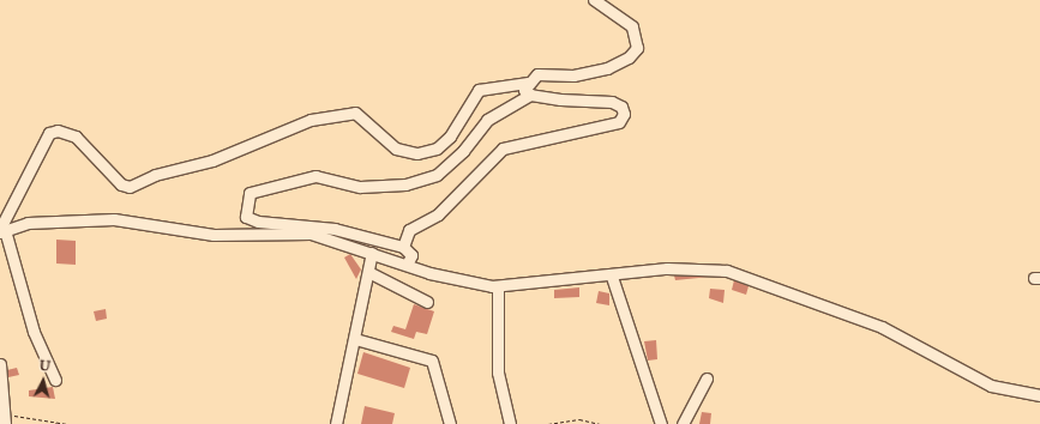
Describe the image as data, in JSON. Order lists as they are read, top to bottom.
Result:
{
  "north": "top"
}
